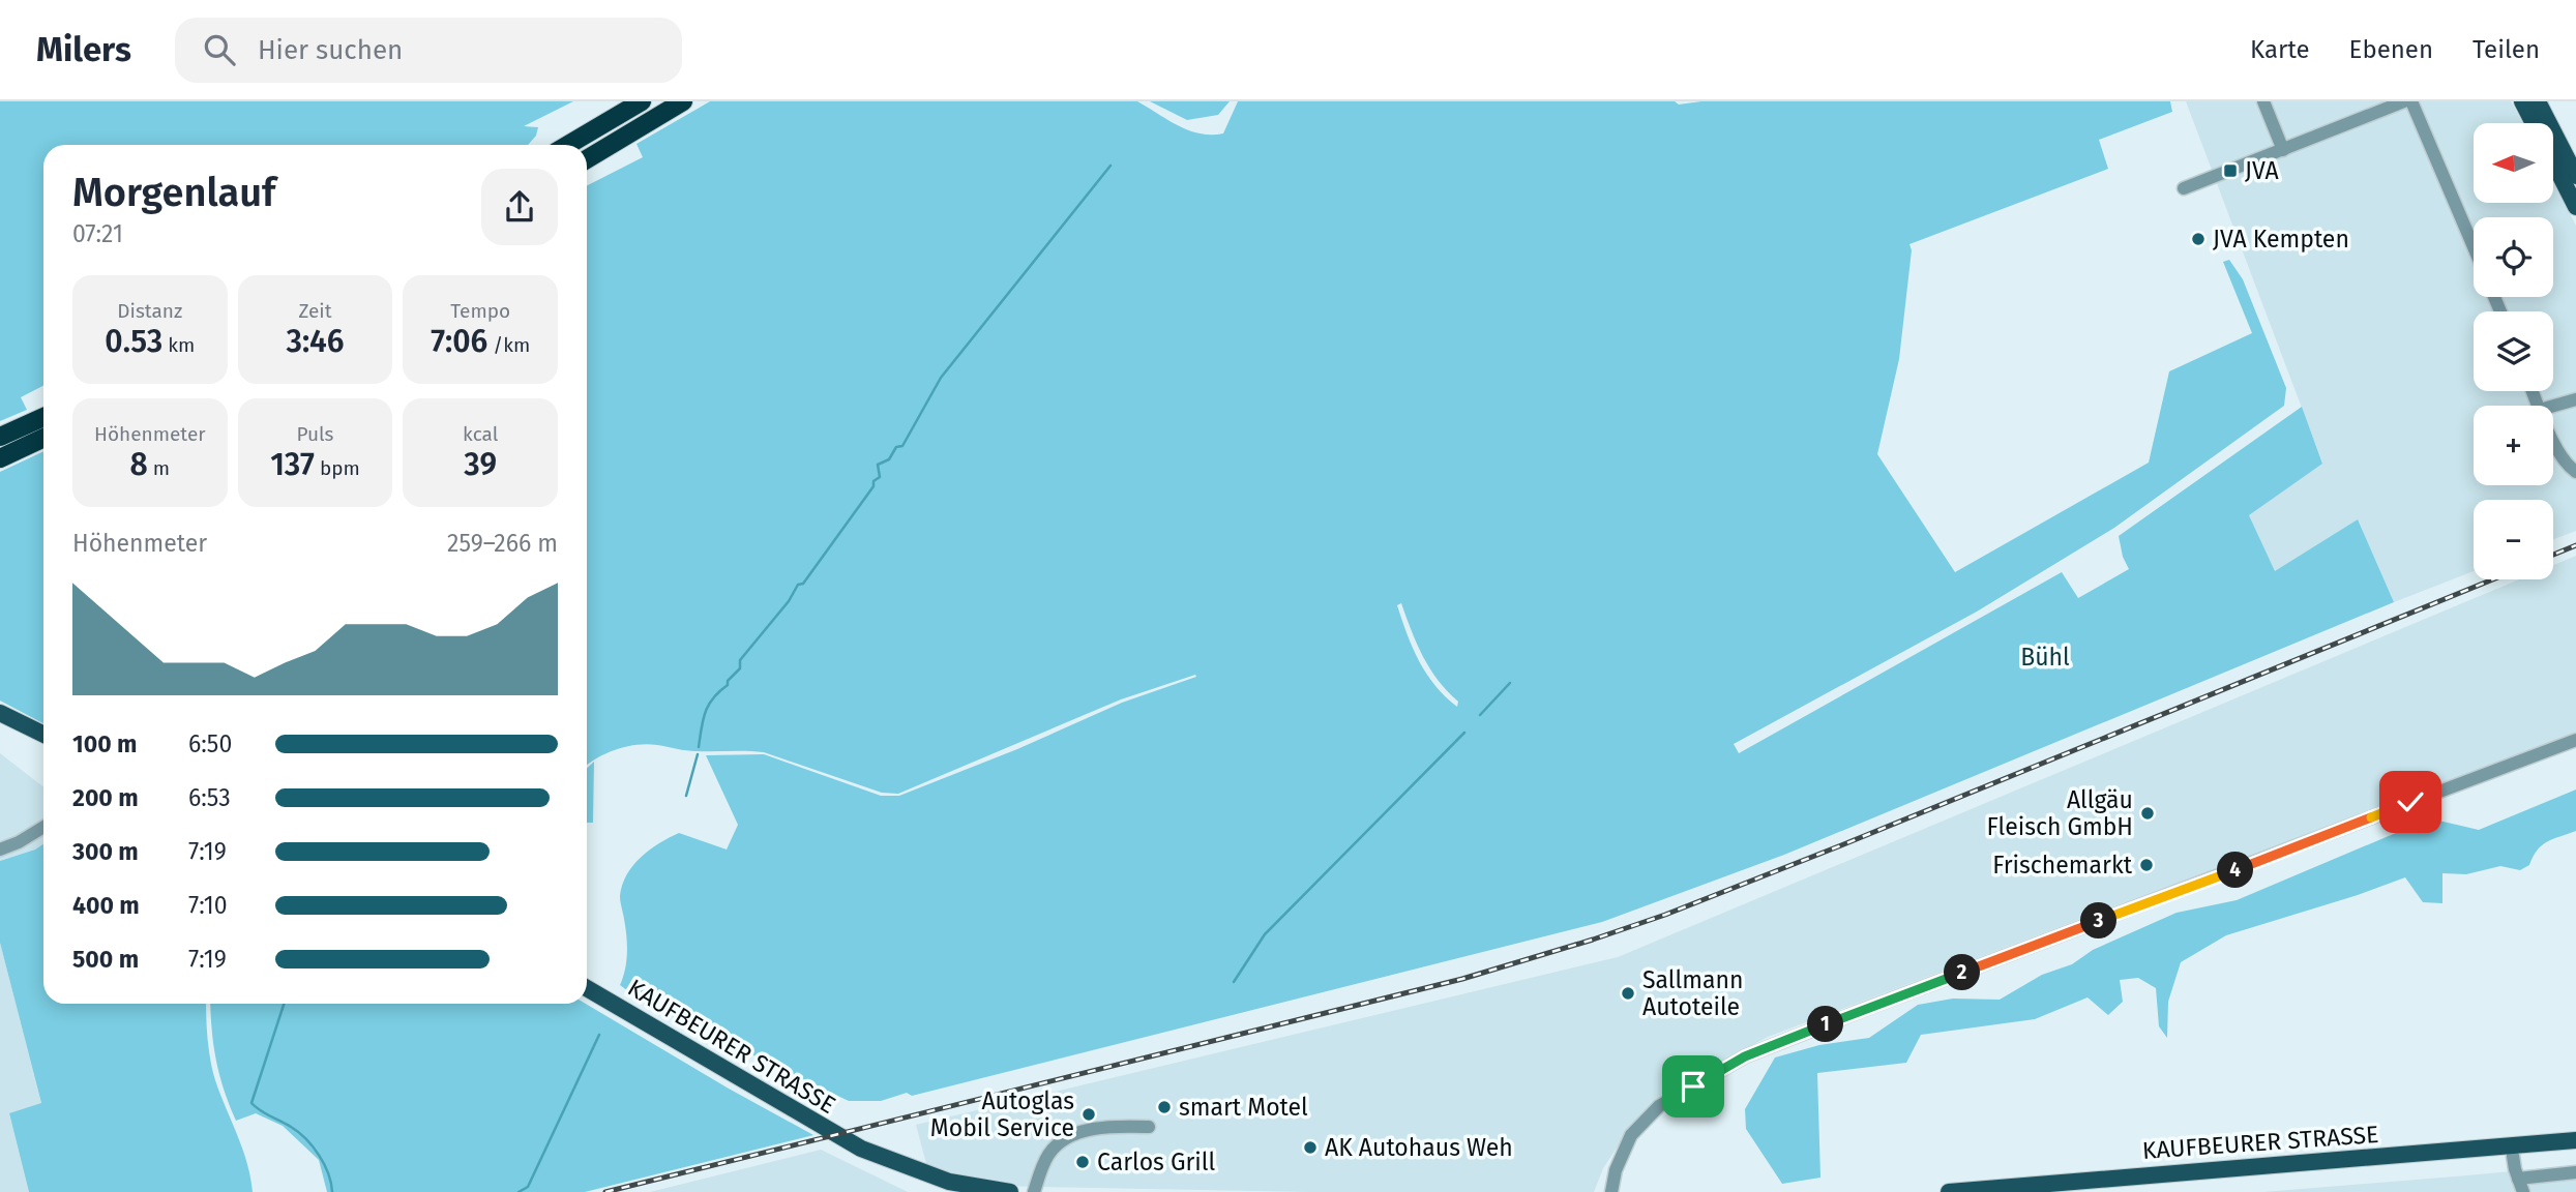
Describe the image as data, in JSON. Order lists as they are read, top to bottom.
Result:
{
  "streets": {
    "main road": ["KAUFBEURER STRASSE"]
  },
  "parks": ["Bühl"],
  "places": {
    "transit": ["JVA"],
    "other": [
      "JVA Kempten",
      "Allgäu Fleisch GmbH",
      "Frischemarkt",
      "Sallmann Autoteile",
      "smart Motel",
      "Autoglas Mobil Service",
      "AK Autohaus Weh",
      "Carlos Grill"
    ]
  },
  "north": "left",
  "page": {
    "header": "Milers",
    "search": "Hier suchen",
    "nav": ["Karte", "Ebenen", "Teilen"],
    "map_buttons": ["+", "−"],
    "heading": ["Morgenlauf", "07:21"],
    "stats": [
      ["Distanz", "0.53 km"],
      ["Zeit", "3:46"],
      ["Tempo", "7:06 /km"],
      ["Höhenmeter", "8 m"],
      ["Puls", "137 bpm"],
      ["kcal", "39"]
    ],
    "chart": ["Höhenmeter", "259–266 m"],
    "list": [
      {
        "name": "100 m",
        "note": "6:50"
      },
      {
        "name": "200 m",
        "note": "6:53"
      },
      {
        "name": "300 m",
        "note": "7:19"
      },
      {
        "name": "400 m",
        "note": "7:10"
      },
      {
        "name": "500 m",
        "note": "7:19"
      }
    ],
    "pins": [
      "4",
      "3",
      "2",
      "1"
    ]
  }
}
